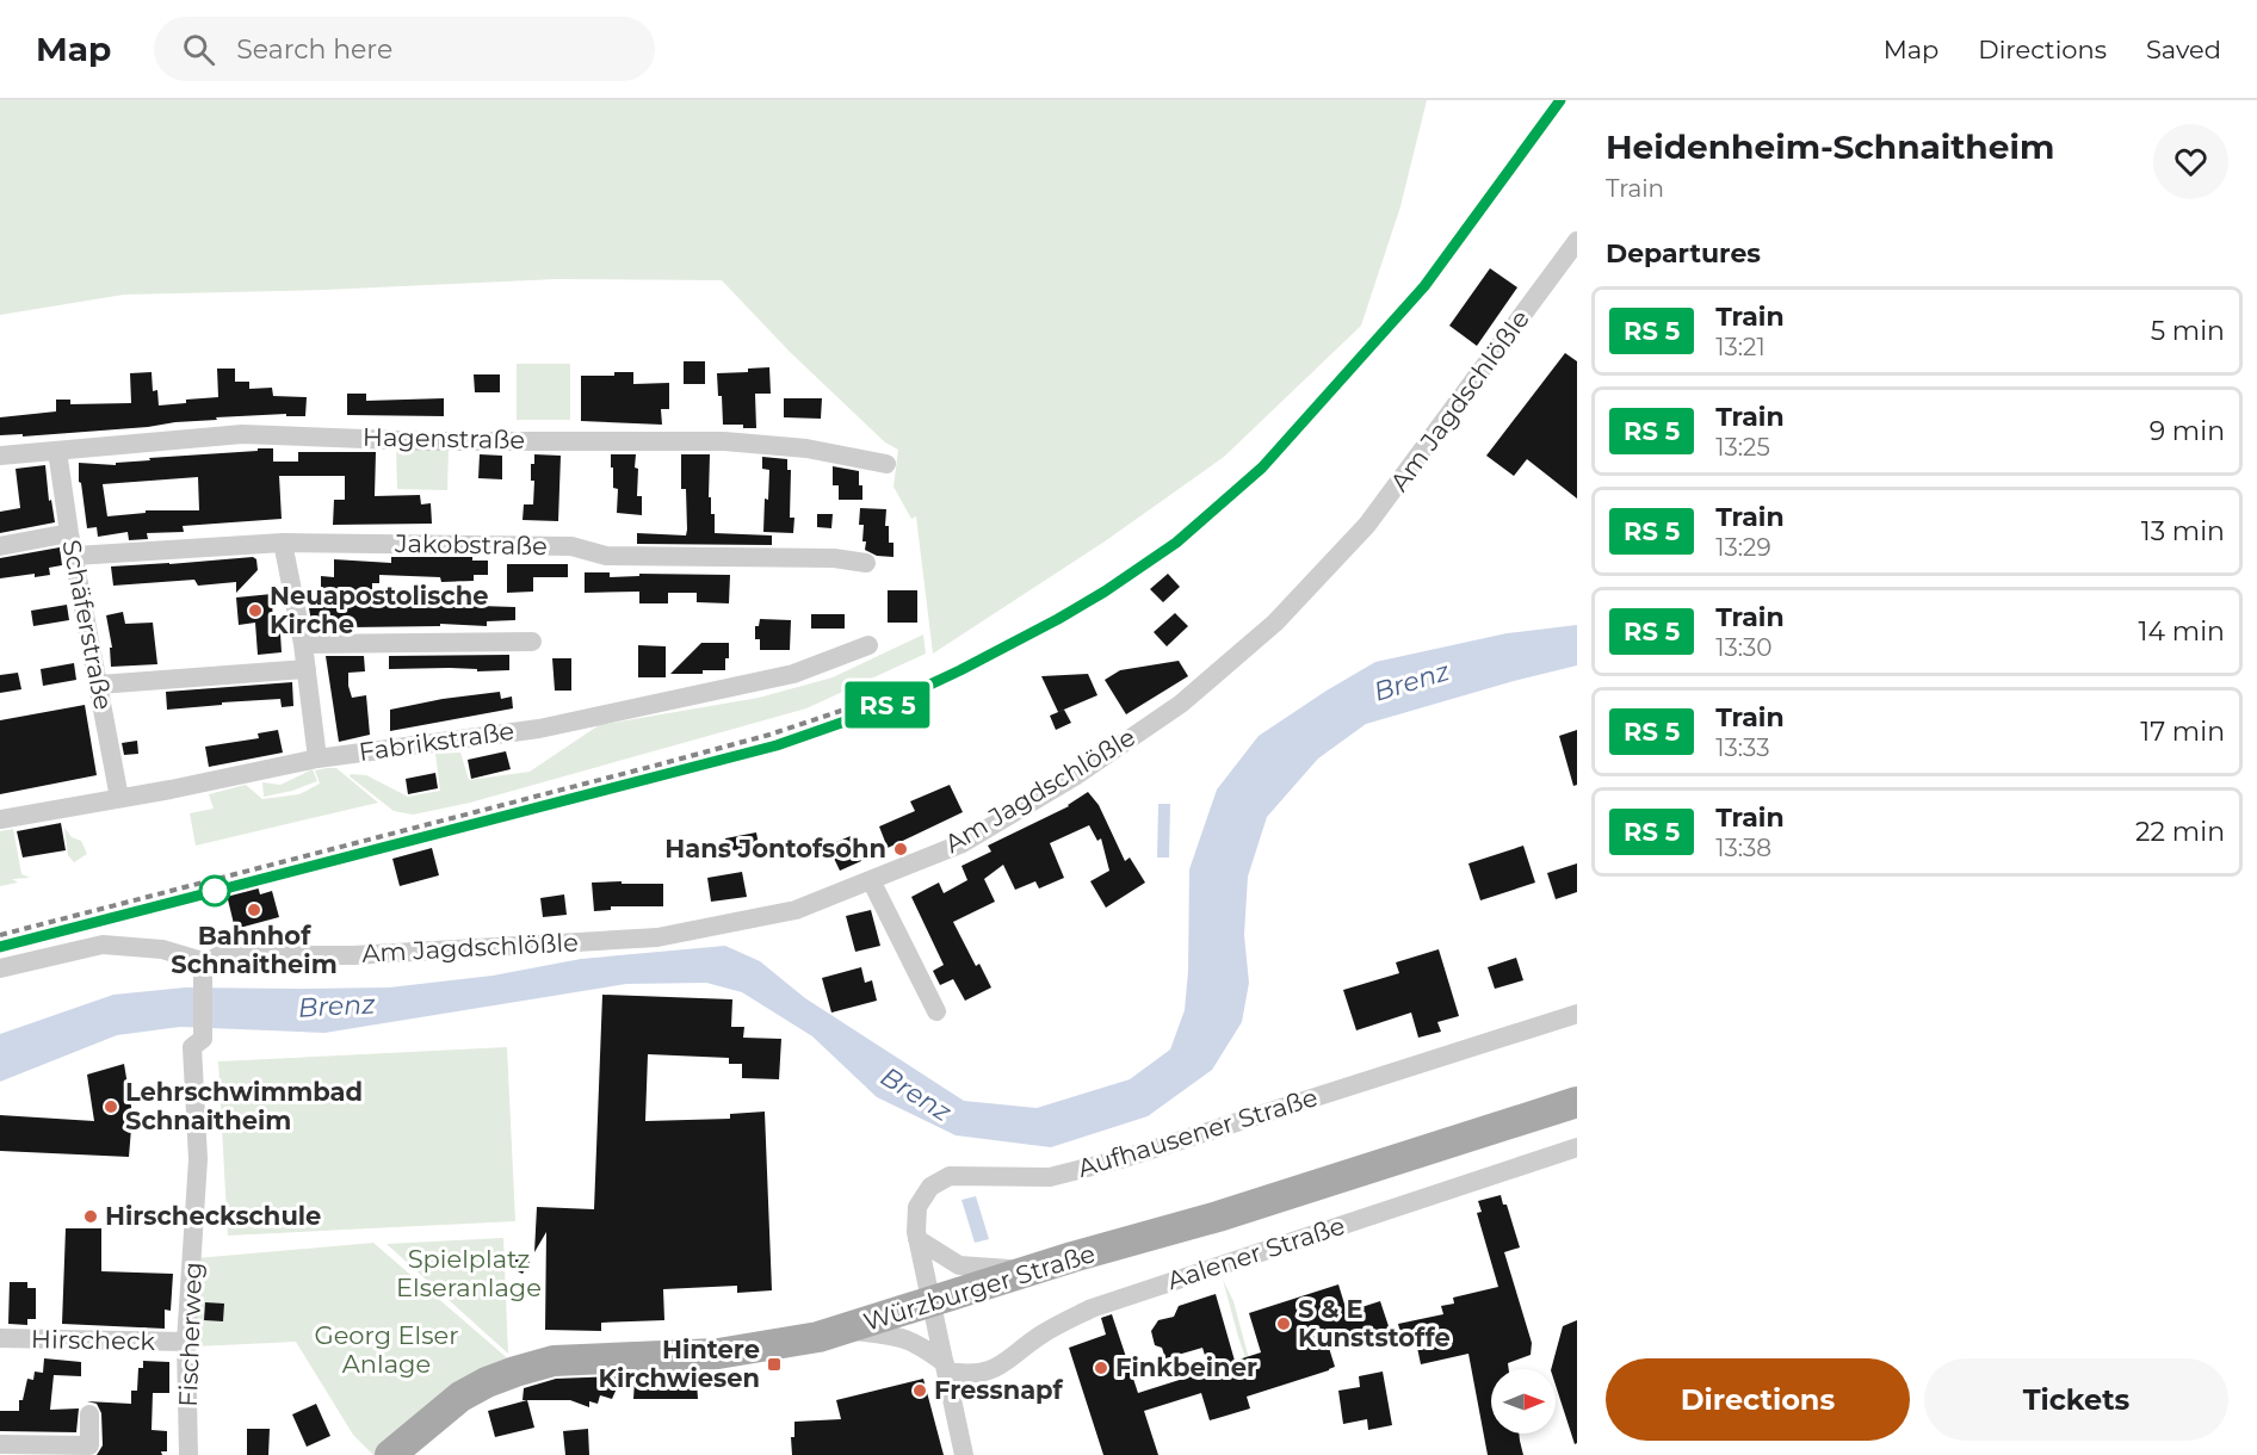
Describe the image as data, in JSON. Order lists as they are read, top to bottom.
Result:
{
  "streets": {
    "main road": ["Würzburger Straße"],
    "street": [
      "Am Jagdschlößle",
      "Hagenstraße",
      "Jakobstraße",
      "Schäferstraße",
      "Fabrikstraße",
      "Aufhausener Straße",
      "Aalener Straße",
      "Fischerweg",
      "Hirscheck"
    ]
  },
  "crossings": [
    ["Am Jagdschlößle", "Fischerweg"],
    ["Hagenstraße", "Schäferstraße"],
    ["Jakobstraße", "Schäferstraße"],
    ["Schäferstraße", "Fabrikstraße"],
    ["Aufhausener Straße", "Würzburger Straße"],
    ["Fischerweg", "Hirscheck"]
  ],
  "water": ["Brenz"],
  "parks": ["Spielplatz Elseranlage", "Georg Elser Anlage"],
  "places": {
    "other": [
      "Neuapostolische Kirche",
      "Hans Jontofsohn",
      "Bahnhof Schnaitheim",
      "Lehrschwimmbad Schnaitheim",
      "Hirscheckschule",
      "S & E Kunststoffe",
      "Finkbeiner",
      "Fressnapf"
    ],
    "transit": ["Hintere Kirchwiesen"]
  },
  "north": "right",
  "page": {
    "header": "Map",
    "search": "Search here",
    "nav": ["Map", "Directions", "Saved"],
    "on_map": "RS 5",
    "heading": [
      ["Heidenheim-Schnaitheim", "Train"],
      "Departures"
    ],
    "list": [
      {
        "mark": "RS 5",
        "name": "Train",
        "note": "13:21",
        "value": "5 min"
      },
      {
        "mark": "RS 5",
        "name": "Train",
        "note": "13:25",
        "value": "9 min"
      },
      {
        "mark": "RS 5",
        "name": "Train",
        "note": "13:29",
        "value": "13 min"
      },
      {
        "mark": "RS 5",
        "name": "Train",
        "note": "13:30",
        "value": "14 min"
      },
      {
        "mark": "RS 5",
        "name": "Train",
        "note": "13:33",
        "value": "17 min"
      },
      {
        "mark": "RS 5",
        "name": "Train",
        "note": "13:38",
        "value": "22 min"
      }
    ],
    "buttons": ["Directions", "Tickets"]
  }
}
